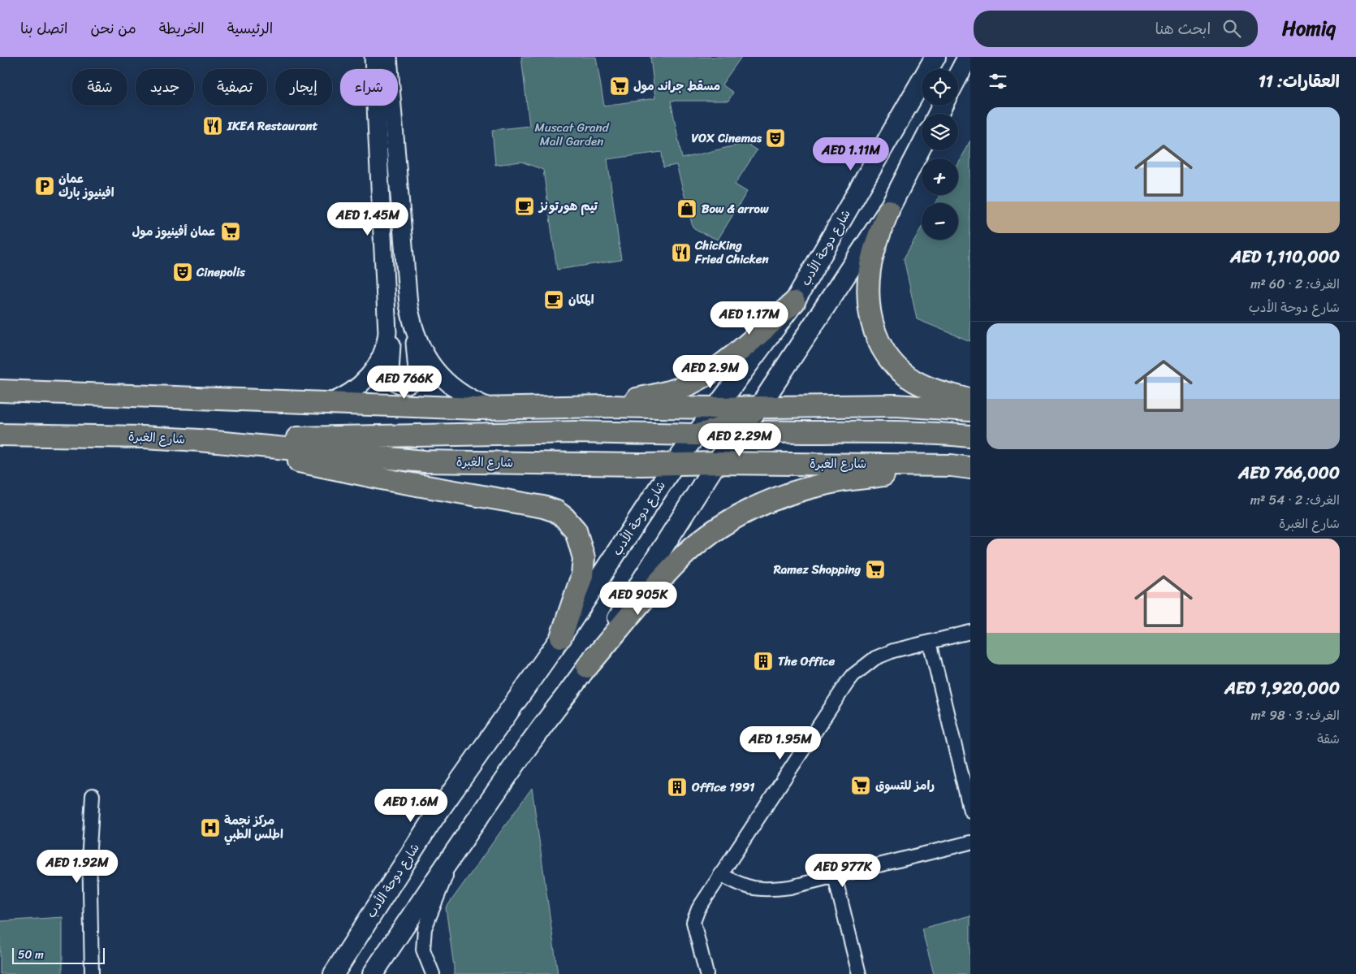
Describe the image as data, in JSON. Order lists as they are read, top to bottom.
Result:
{
  "streets": {
    "main road": ["شارع دوحة الأدب", "شارع الغبرة"]
  },
  "crossings": [
    ["شارع دوحة الأدب", "شارع الغبرة"]
  ],
  "parks": ["Muscat Grand Mall Garden"],
  "places": {
    "supermarket": [
      "مسقط جراند مول",
      "عمان أفينيوز مول",
      "Ramez Shopping",
      "رامز للتسوق"
    ],
    "restaurant": ["IKEA Restaurant", "ChicKing Fried Chicken"],
    "theatre": ["VOX Cinemas", "Cinepolis"],
    "parking": ["عمان افينيوز بارك"],
    "cafe": ["تيم هورتونز", "المكان"],
    "shop": ["Bow & arrow"],
    "building": ["The Office", "Office 1991"],
    "hospital": ["مركز نجمة اطلس الطبي"]
  },
  "scale_bar": "50 m",
  "page": {
    "header": "Homiq",
    "search": "ابحث هنا",
    "nav": [
      "الرئيسية",
      "الخريطة",
      "من نحن",
      "اتصل بنا"
    ],
    "heading": "العقارات: 11",
    "map_buttons": ["+", "−"],
    "chip": [
      "شراء",
      "إيجار",
      "تصفية",
      "جديد",
      "شقة"
    ],
    "list": [
      {
        "name": "AED 1,110,000",
        "note": "الغرف: 2 · 60 m² · شارع دوحة الأدب"
      },
      {
        "name": "AED 766,000",
        "note": "الغرف: 2 · 54 m² · شارع الغبرة"
      },
      {
        "name": "AED 1,920,000",
        "note": "الغرف: 3 · 98 m² · شقة"
      }
    ],
    "price": [
      "AED 1.11M",
      "AED 1.45M",
      "AED 1.17M",
      "AED 2.9M",
      "AED 766K",
      "AED 2.29M",
      "AED 905K",
      "AED 1.95M",
      "AED 1.6M",
      "AED 1.92M",
      "AED 977K"
    ],
    "scale": "50 m"
  }
}
